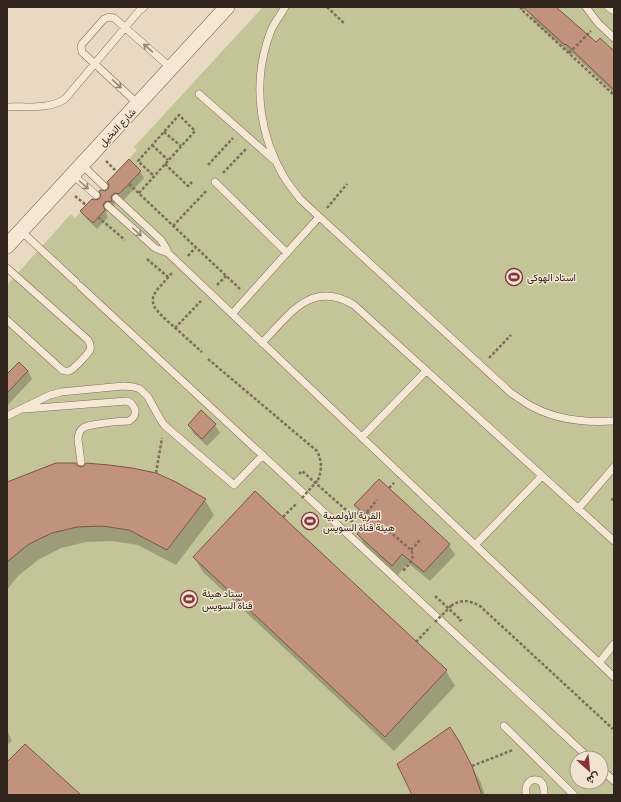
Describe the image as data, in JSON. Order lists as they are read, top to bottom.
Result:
{
  "streets": {
    "street": ["شارع النخيل"]
  },
  "places": {
    "sports": ["استاد الهوكى", "القرية الأولمبية هيئة قناة السويس", "ستاد هيئة قناة السويس"]
  },
  "north": "bottom right"
}
